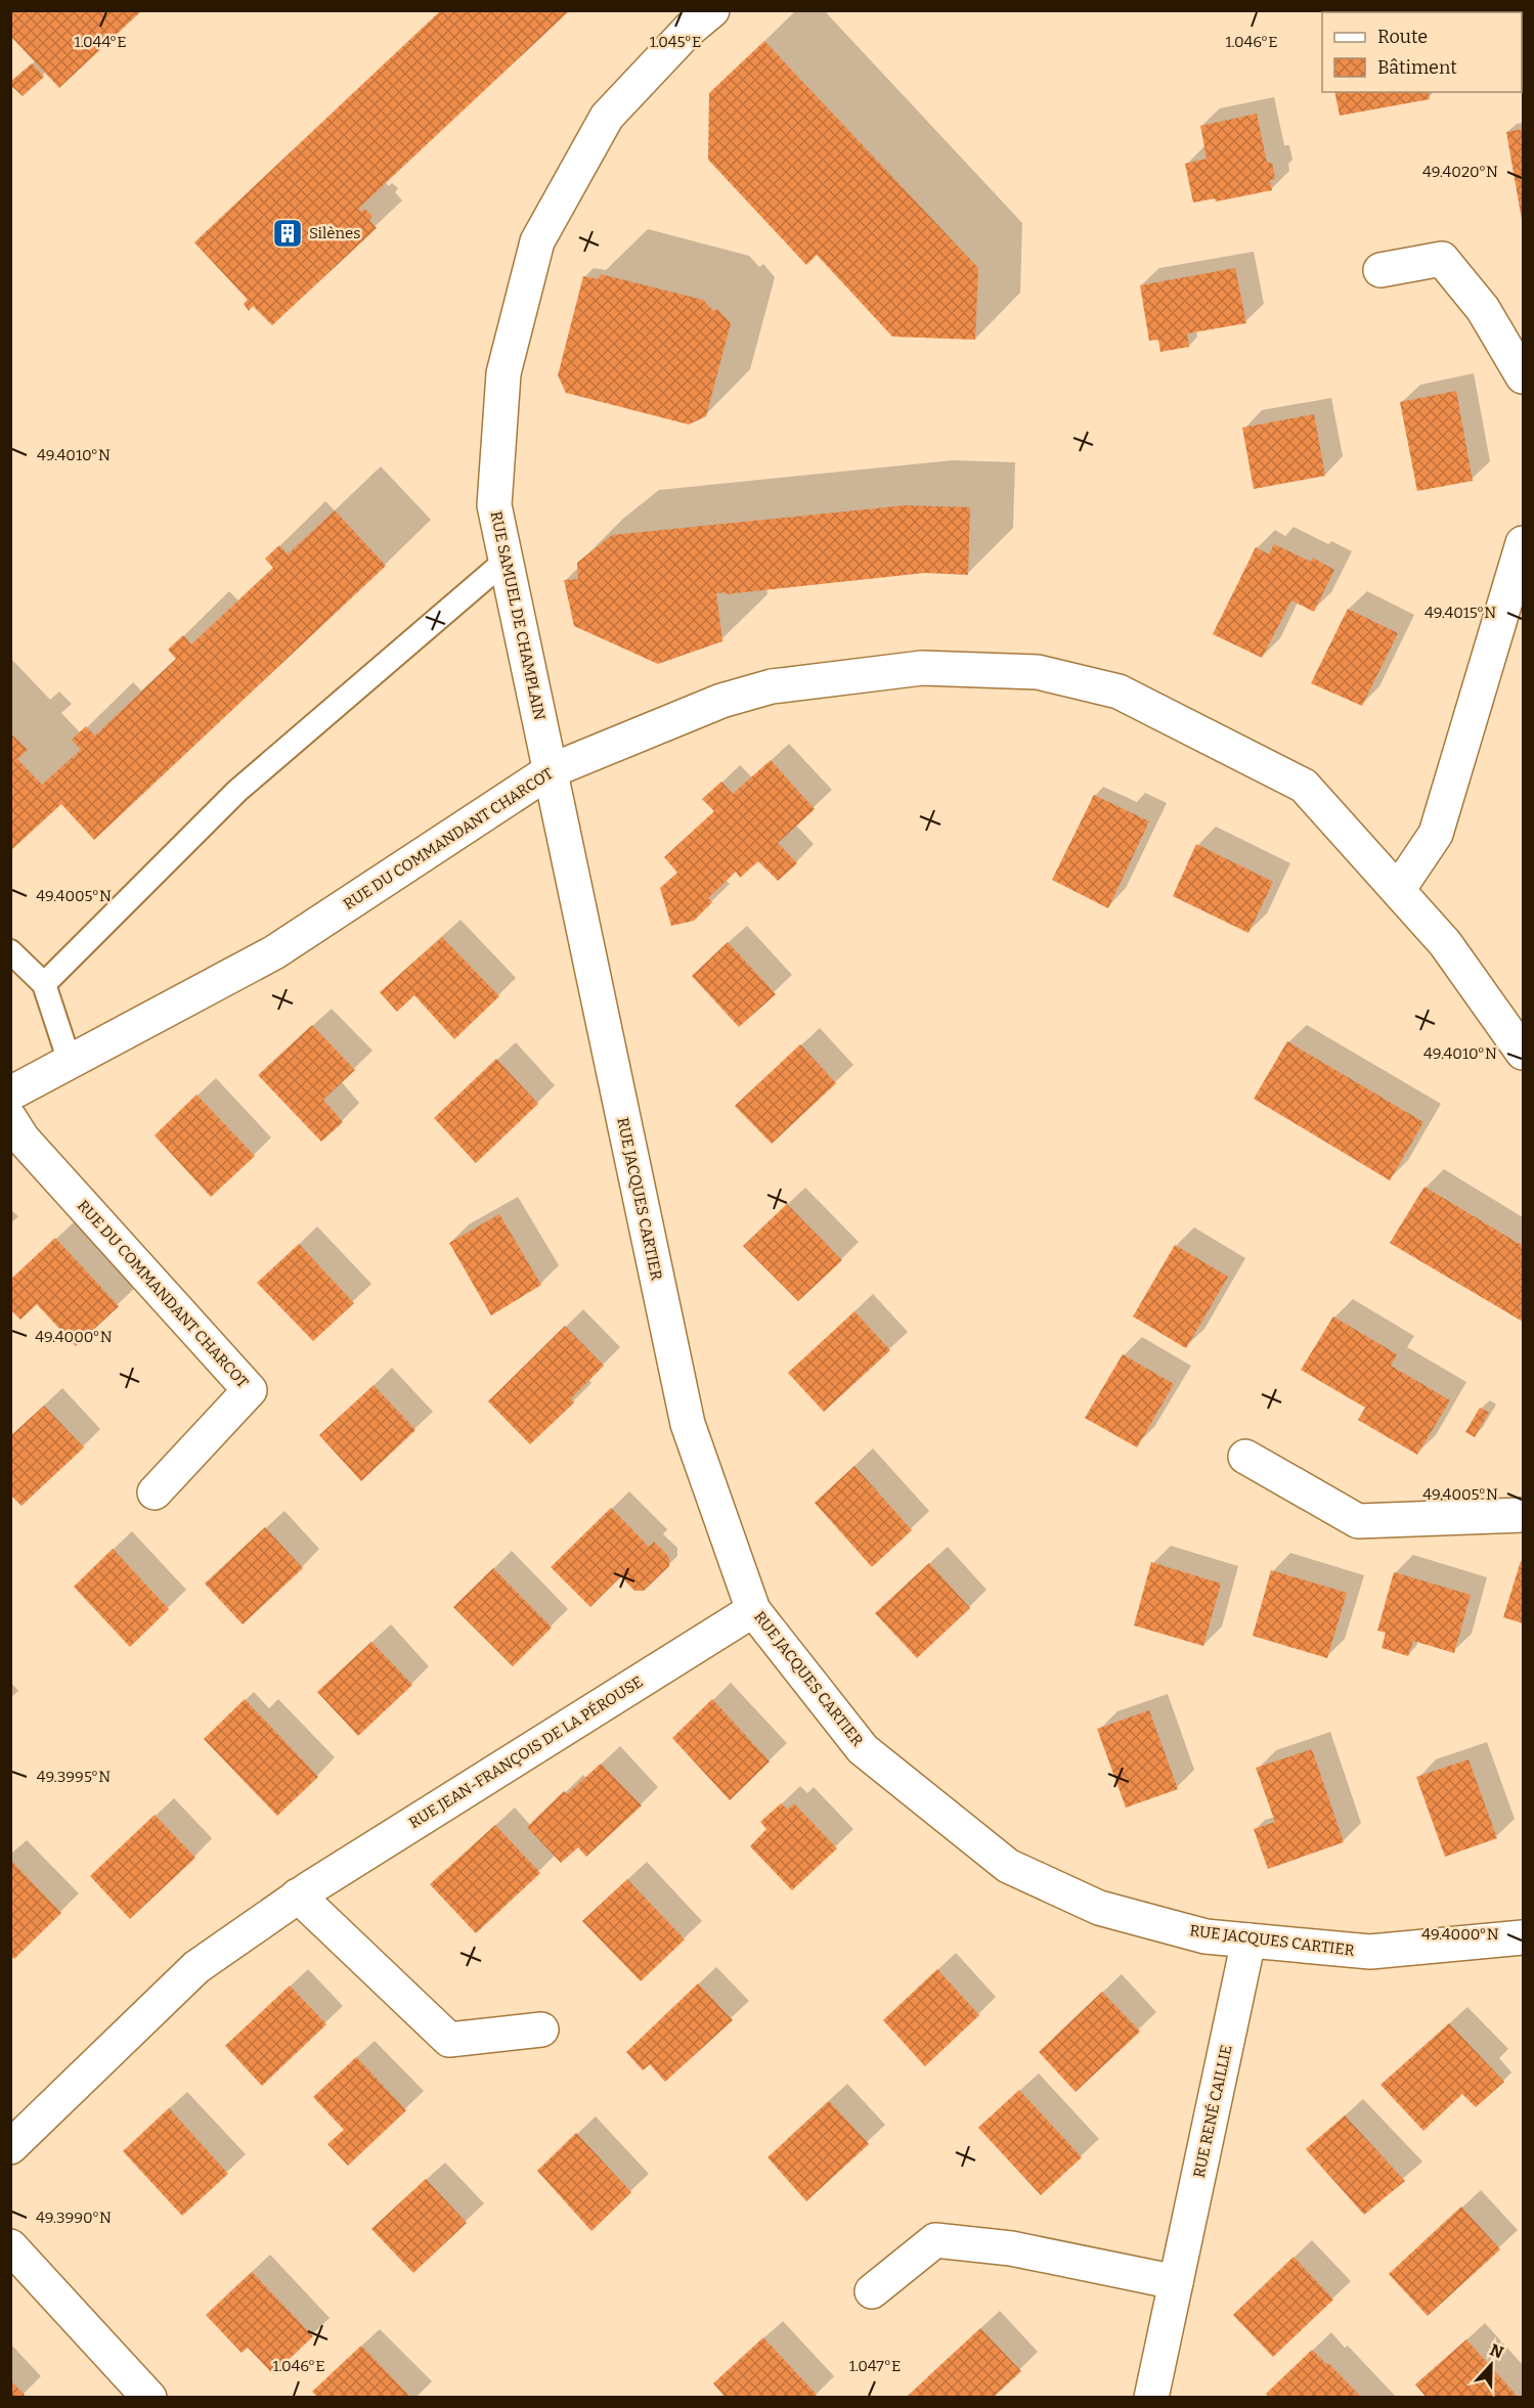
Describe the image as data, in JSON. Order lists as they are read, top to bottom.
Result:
{
  "streets": {
    "street": [
      "RUE SAMUEL DE CHAMPLAIN",
      "RUE DU COMMANDANT CHARCOT",
      "RUE JACQUES CARTIER",
      "RUE JEAN-FRANÇOIS DE LA PÉROUSE",
      "RUE RENÉ CAILLIE"
    ]
  },
  "crossings": [
    ["RUE SAMUEL DE CHAMPLAIN", "RUE DU COMMANDANT CHARCOT"],
    ["RUE SAMUEL DE CHAMPLAIN", "RUE JACQUES CARTIER"],
    ["RUE DU COMMANDANT CHARCOT", "RUE JACQUES CARTIER"],
    ["RUE JACQUES CARTIER", "RUE JEAN-FRANÇOIS DE LA PÉROUSE"],
    ["RUE JACQUES CARTIER", "RUE RENÉ CAILLIE"]
  ],
  "places": {
    "building": ["Silènes"]
  },
  "legend": ["Route", "Bâtiment"],
  "north": "top",
  "coordinates": [
    "1.046°E",
    "1.044°E",
    "1.045°E",
    "49.4020°N",
    "49.4010°N",
    "49.4015°N",
    "49.4005°N",
    "49.4000°N",
    "49.3995°N",
    "49.3990°N",
    "1.047°E"
  ]
}
